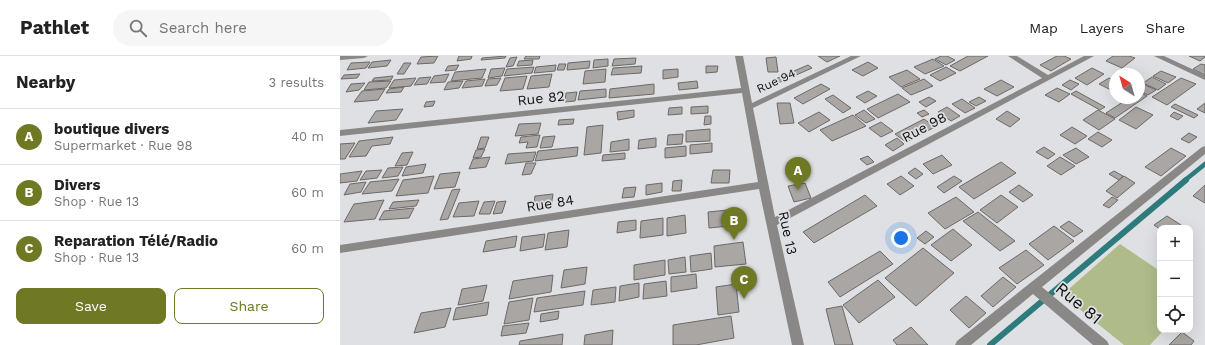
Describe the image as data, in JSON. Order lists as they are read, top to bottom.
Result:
{
  "streets": {
    "street": [
      "Rue 94",
      "Rue 82",
      "Rue 98",
      "Rue 84",
      "Rue 13",
      "Rue 81"
    ]
  },
  "crossings": [
    ["Rue 94", "Rue 13"],
    ["Rue 82", "Rue 13"],
    ["Rue 98", "Rue 13"],
    ["Rue 84", "Rue 13"]
  ],
  "north": "top left",
  "page": {
    "header": "Pathlet",
    "search": "Search here",
    "nav": ["Map", "Layers", "Share"],
    "heading": ["Nearby", "3 results"],
    "list": [
      {
        "mark": "A",
        "name": "boutique divers",
        "note": "Supermarket · Rue 98",
        "value": "40 m"
      },
      {
        "mark": "B",
        "name": "Divers",
        "note": "Shop · Rue 13",
        "value": "60 m"
      },
      {
        "mark": "C",
        "name": "Reparation Télé/Radio",
        "note": "Shop · Rue 13",
        "value": "60 m"
      }
    ],
    "pins": ["A", "B", "C"],
    "map_buttons": ["+", "−"],
    "buttons": ["Save", "Share"]
  }
}
